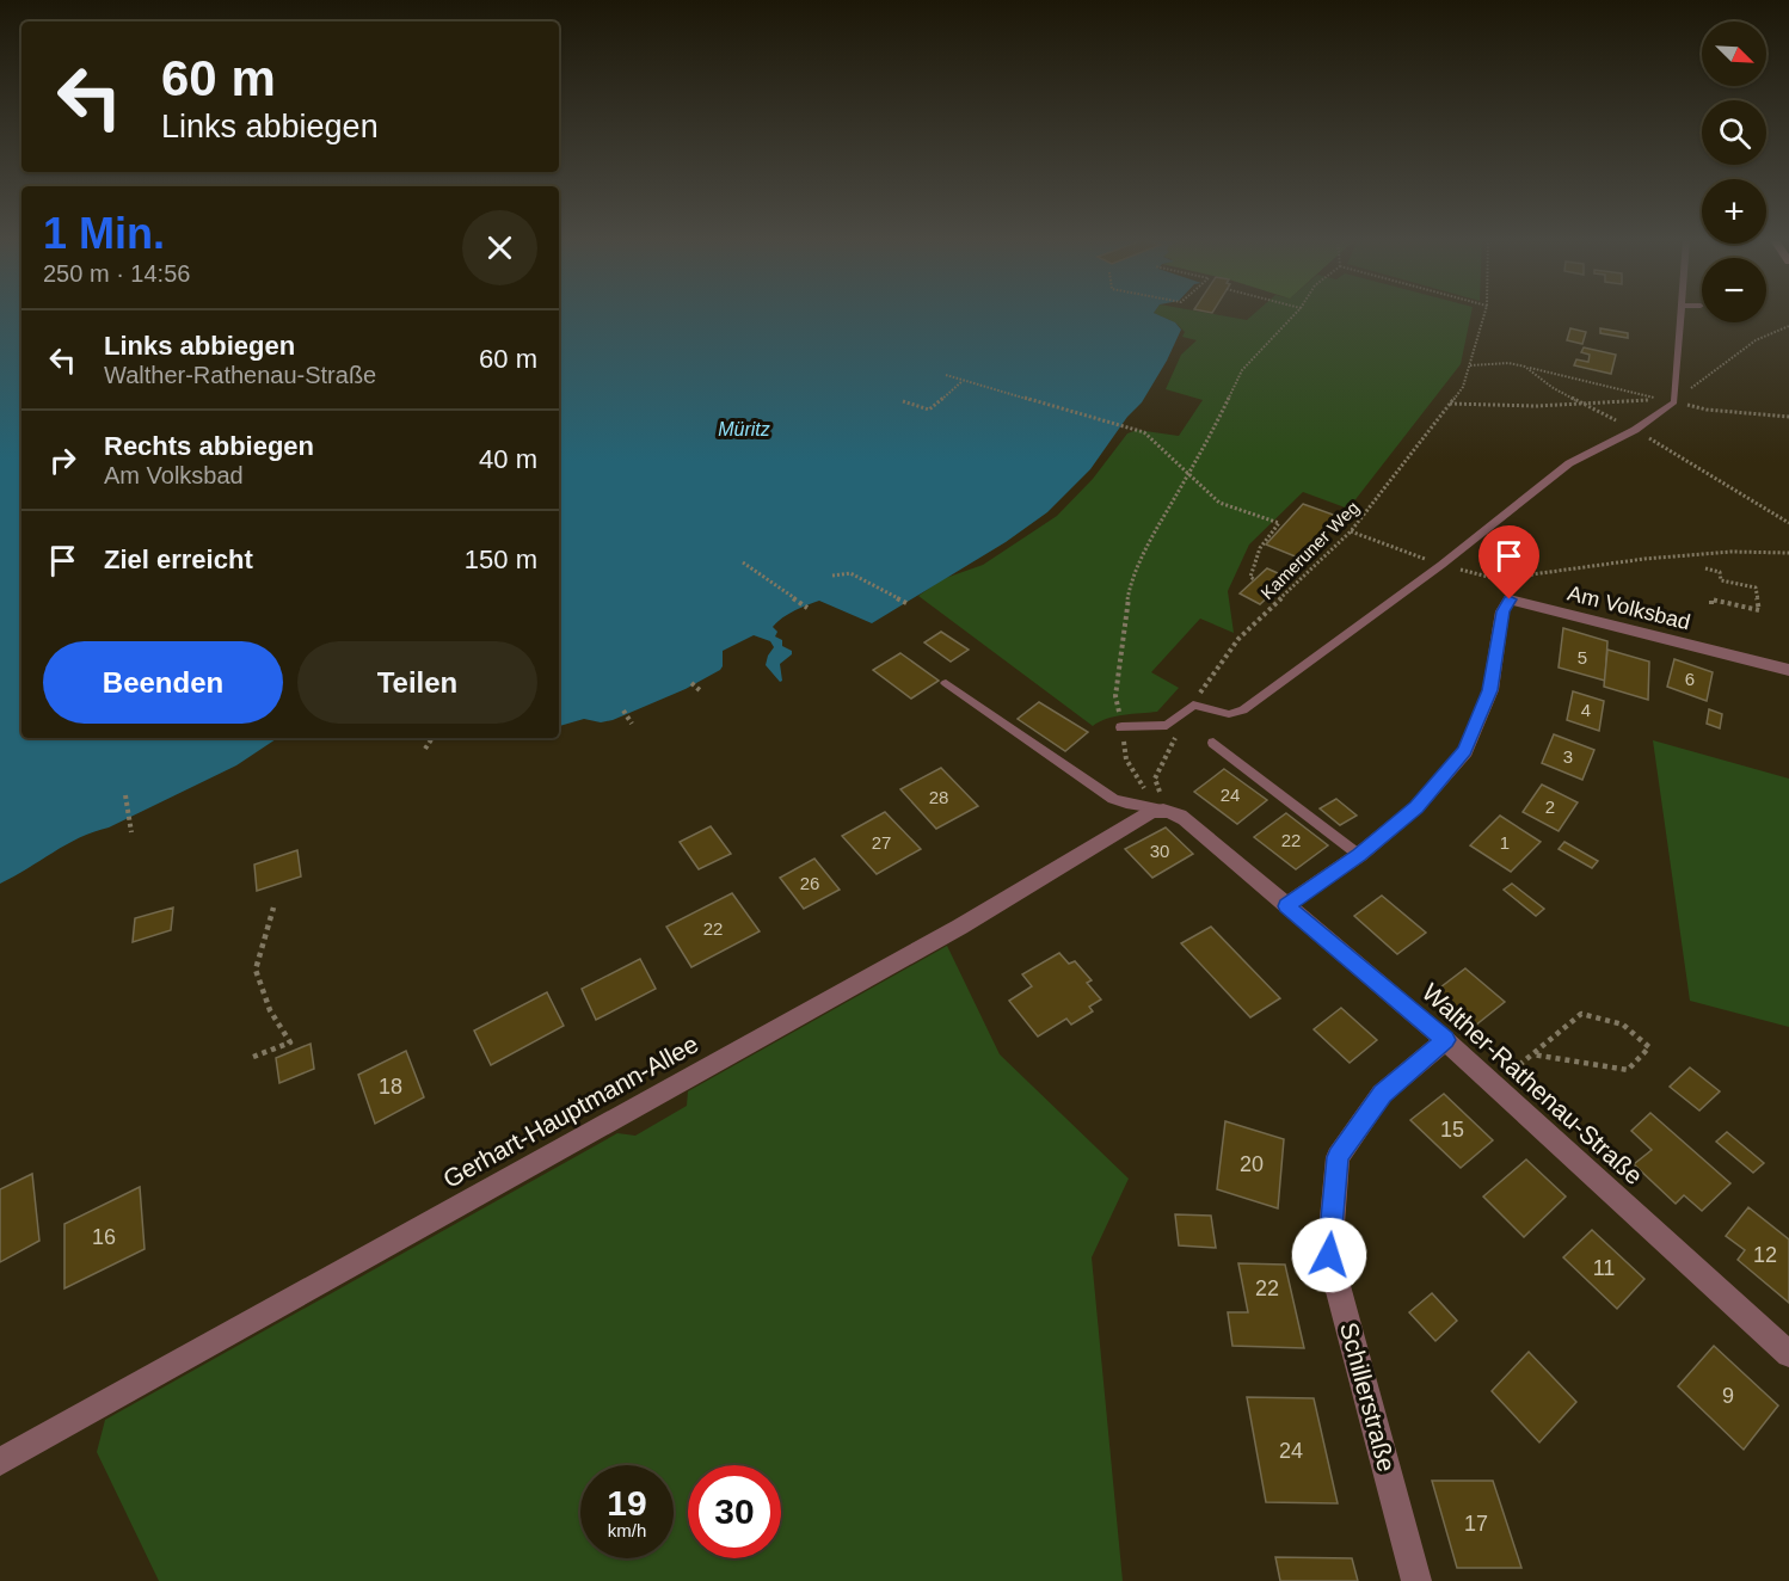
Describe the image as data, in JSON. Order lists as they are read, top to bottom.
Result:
{
  "streets": {
    "street": [
      "Am Volksbad",
      "Walther-Rathenau-Straße",
      "Gerhart-Hauptmann-Allee",
      "Schillerstraße"
    ],
    "path": ["Kameruner Weg"]
  },
  "crossings": [
    ["Kameruner Weg", "Walther-Rathenau-Straße"],
    ["Kameruner Weg", "Gerhart-Hauptmann-Allee"],
    ["Am Volksbad", "Walther-Rathenau-Straße"],
    ["Walther-Rathenau-Straße", "Gerhart-Hauptmann-Allee"],
    ["Walther-Rathenau-Straße", "Schillerstraße"]
  ],
  "water": ["Müritz"],
  "house_numbers": [
    "5",
    "6",
    "4",
    "3",
    "24",
    "28",
    "2",
    "22",
    "27",
    "1",
    "30",
    "26",
    "22",
    "18",
    "15",
    "20",
    "16",
    "12",
    "11",
    "22",
    "9",
    "24",
    "17"
  ],
  "north": "bottom right",
  "page": {
    "map_buttons": ["+", "−"],
    "turn": ["60 m", "Links abbiegen"],
    "heading": ["1 Min.", "250 m · 14:56"],
    "list": [
      {
        "name": "Links abbiegen",
        "note": "Walther-Rathenau-Straße",
        "value": "60 m"
      },
      {
        "name": "Rechts abbiegen",
        "note": "Am Volksbad",
        "value": "40 m"
      },
      {
        "name": "Ziel erreicht",
        "value": "150 m"
      }
    ],
    "buttons": ["Beenden", "Teilen"],
    "speed": "19 km/h",
    "limit": "30"
  }
}
